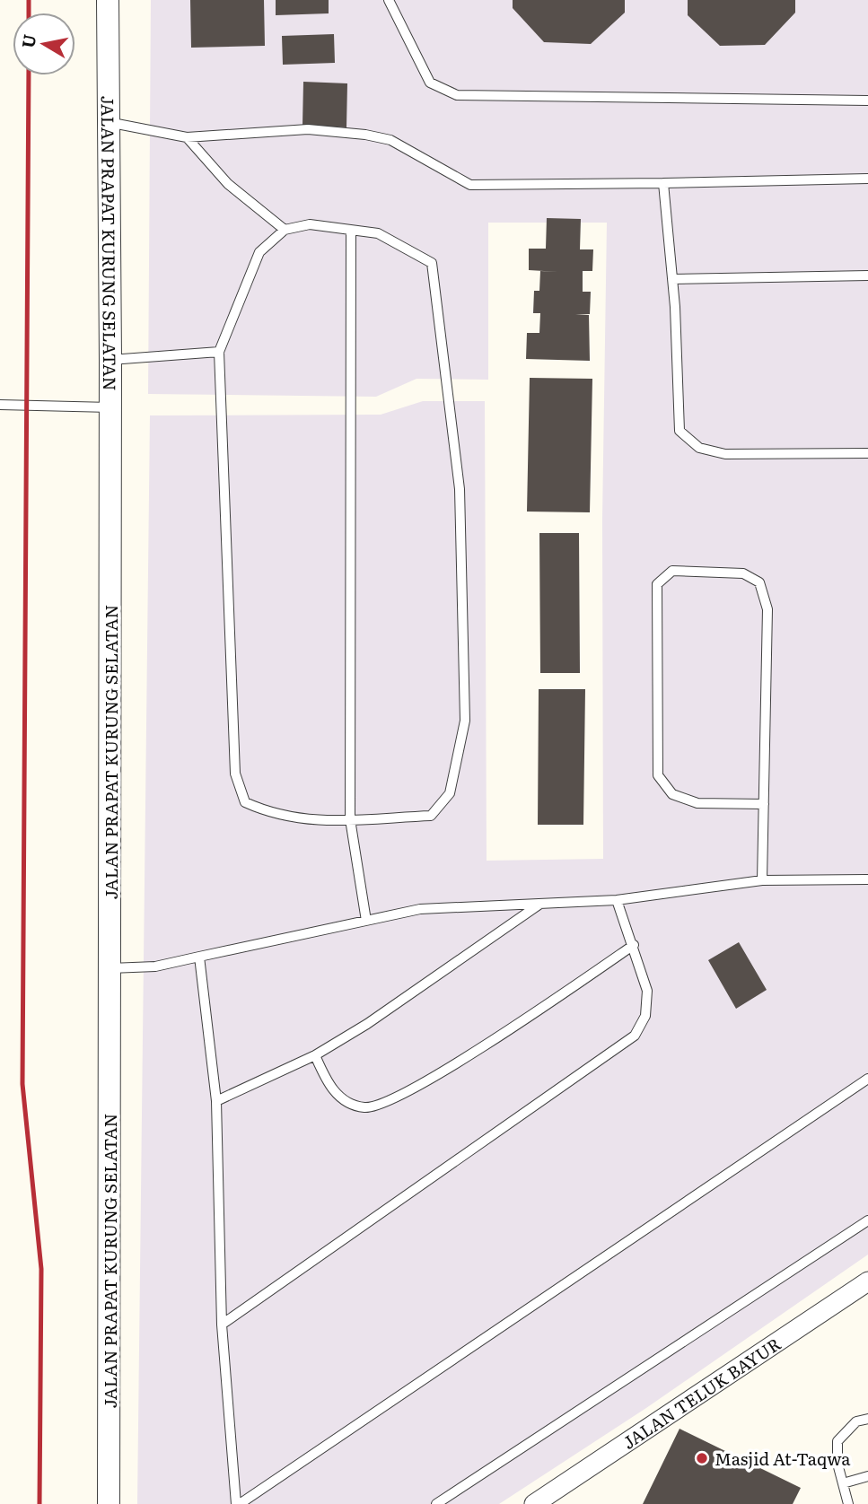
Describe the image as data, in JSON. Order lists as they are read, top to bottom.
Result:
{
  "streets": {
    "street": ["JALAN PRAPAT KURUNG SELATAN", "JALAN TELUK BAYUR"]
  },
  "places": ["Masjid At-Taqwa"],
  "north": "left"
}
